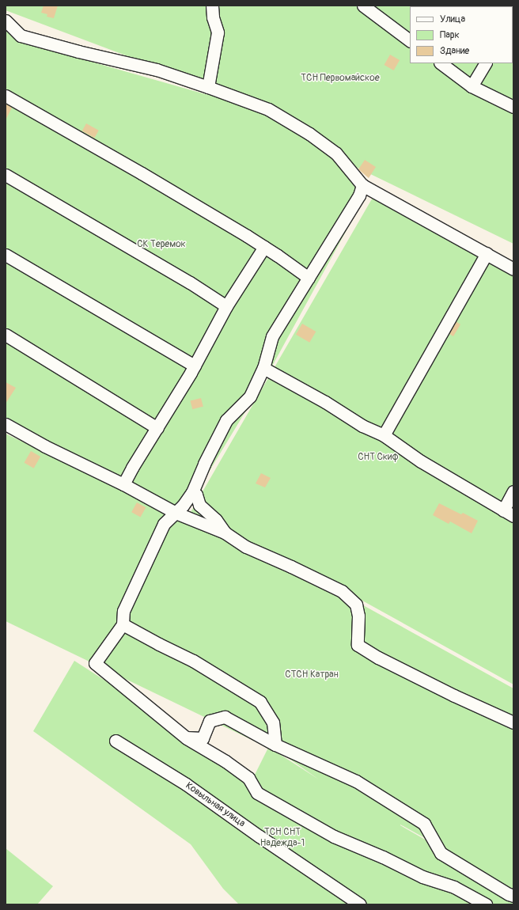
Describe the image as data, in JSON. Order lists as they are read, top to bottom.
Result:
{
  "streets": {
    "lane": ["Ковыльная улица"]
  },
  "parks": [
    "ТСН Первомайское",
    "СК Теремок",
    "СНТ Скиф",
    "СТСН Катран",
    "ТСН СНТ Надежда-1"
  ],
  "legend": ["Улица", "Парк", "Здание"]
}
